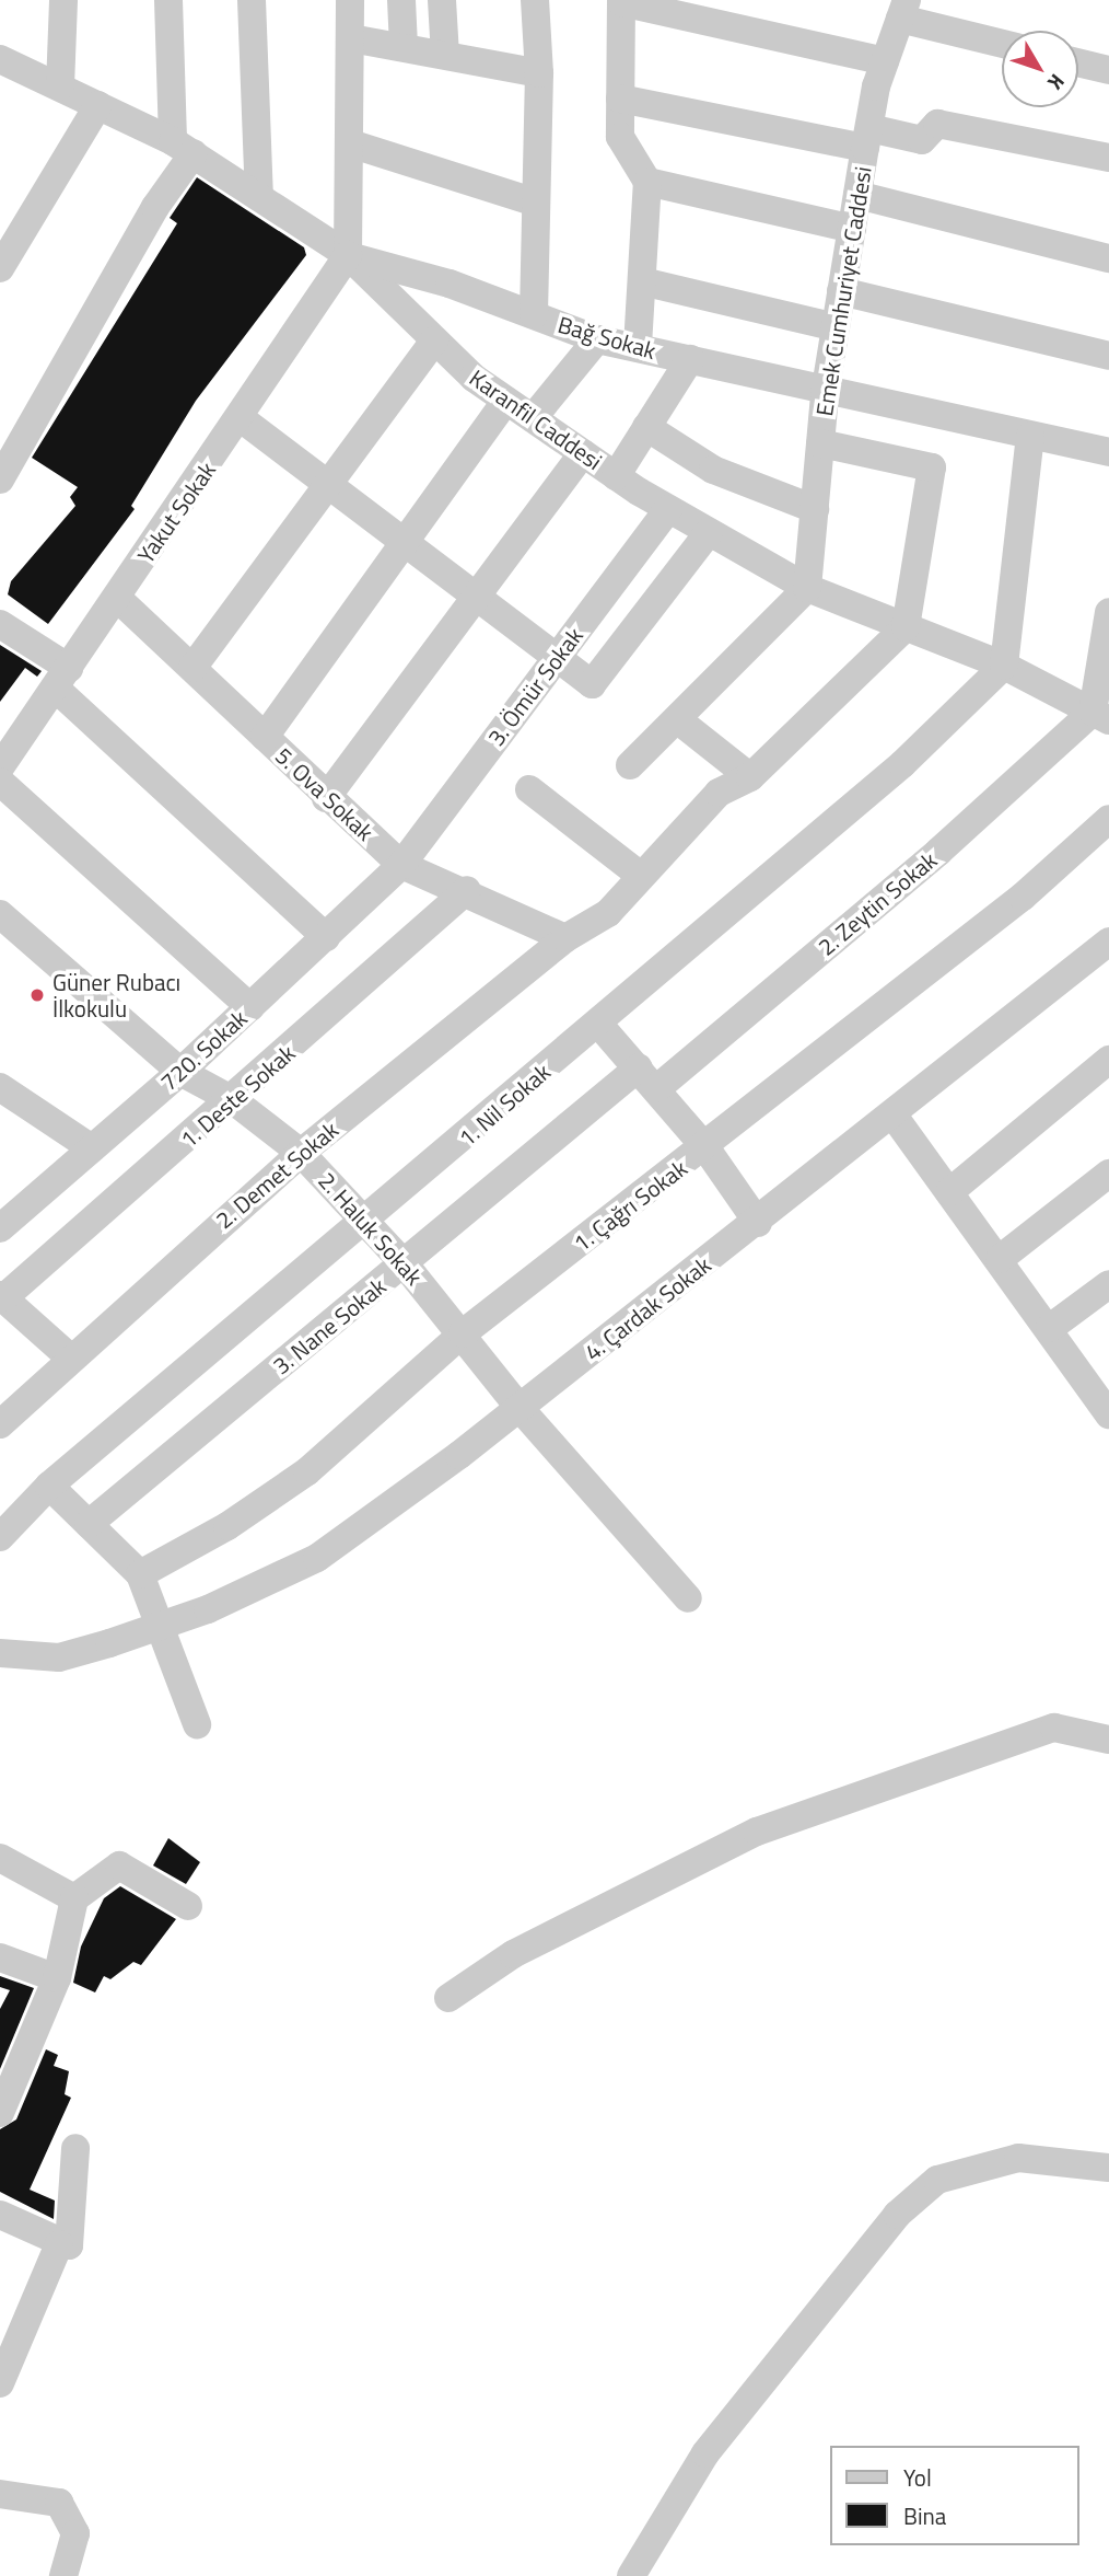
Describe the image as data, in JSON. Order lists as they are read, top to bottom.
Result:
{
  "streets": {
    "street": [
      "Emek Cumhuriyet Caddesi",
      "Bağ Sokak",
      "Karanfil Caddesi",
      "Yakut Sokak",
      "3. Ömür Sokak",
      "5. Ova Sokak",
      "2. Zeytin Sokak",
      "720. Sokak",
      "1. Deste Sokak",
      "1. Nil Sokak",
      "2. Demet Sokak",
      "1. Çağrı Sokak",
      "2. Haluk Sokak",
      "4. Çardak Sokak",
      "3. Nane Sokak"
    ]
  },
  "crossings": [
    ["Emek Cumhuriyet Caddesi", "Bağ Sokak"],
    ["Emek Cumhuriyet Caddesi", "Karanfil Caddesi"],
    ["Bağ Sokak", "Karanfil Caddesi"],
    ["Bağ Sokak", "Yakut Sokak"],
    ["Karanfil Caddesi", "Yakut Sokak"],
    ["Karanfil Caddesi", "3. Ömür Sokak"],
    ["Karanfil Caddesi", "2. Zeytin Sokak"],
    ["Karanfil Caddesi", "1. Nil Sokak"],
    ["Karanfil Caddesi", "2. Demet Sokak"],
    ["Yakut Sokak", "5. Ova Sokak"],
    ["3. Ömür Sokak", "5. Ova Sokak"],
    ["3. Ömür Sokak", "720. Sokak"],
    ["5. Ova Sokak", "720. Sokak"],
    ["5. Ova Sokak", "1. Deste Sokak"],
    ["5. Ova Sokak", "2. Demet Sokak"],
    ["2. Zeytin Sokak", "3. Nane Sokak"],
    ["720. Sokak", "2. Haluk Sokak"],
    ["1. Deste Sokak", "2. Haluk Sokak"],
    ["1. Nil Sokak", "2. Haluk Sokak"],
    ["2. Demet Sokak", "2. Haluk Sokak"],
    ["1. Çağrı Sokak", "2. Haluk Sokak"],
    ["2. Haluk Sokak", "4. Çardak Sokak"],
    ["2. Haluk Sokak", "3. Nane Sokak"]
  ],
  "places": ["Güner Rubacı İlkokulu"],
  "legend": ["Yol", "Bina"],
  "north": "bottom right"
}
